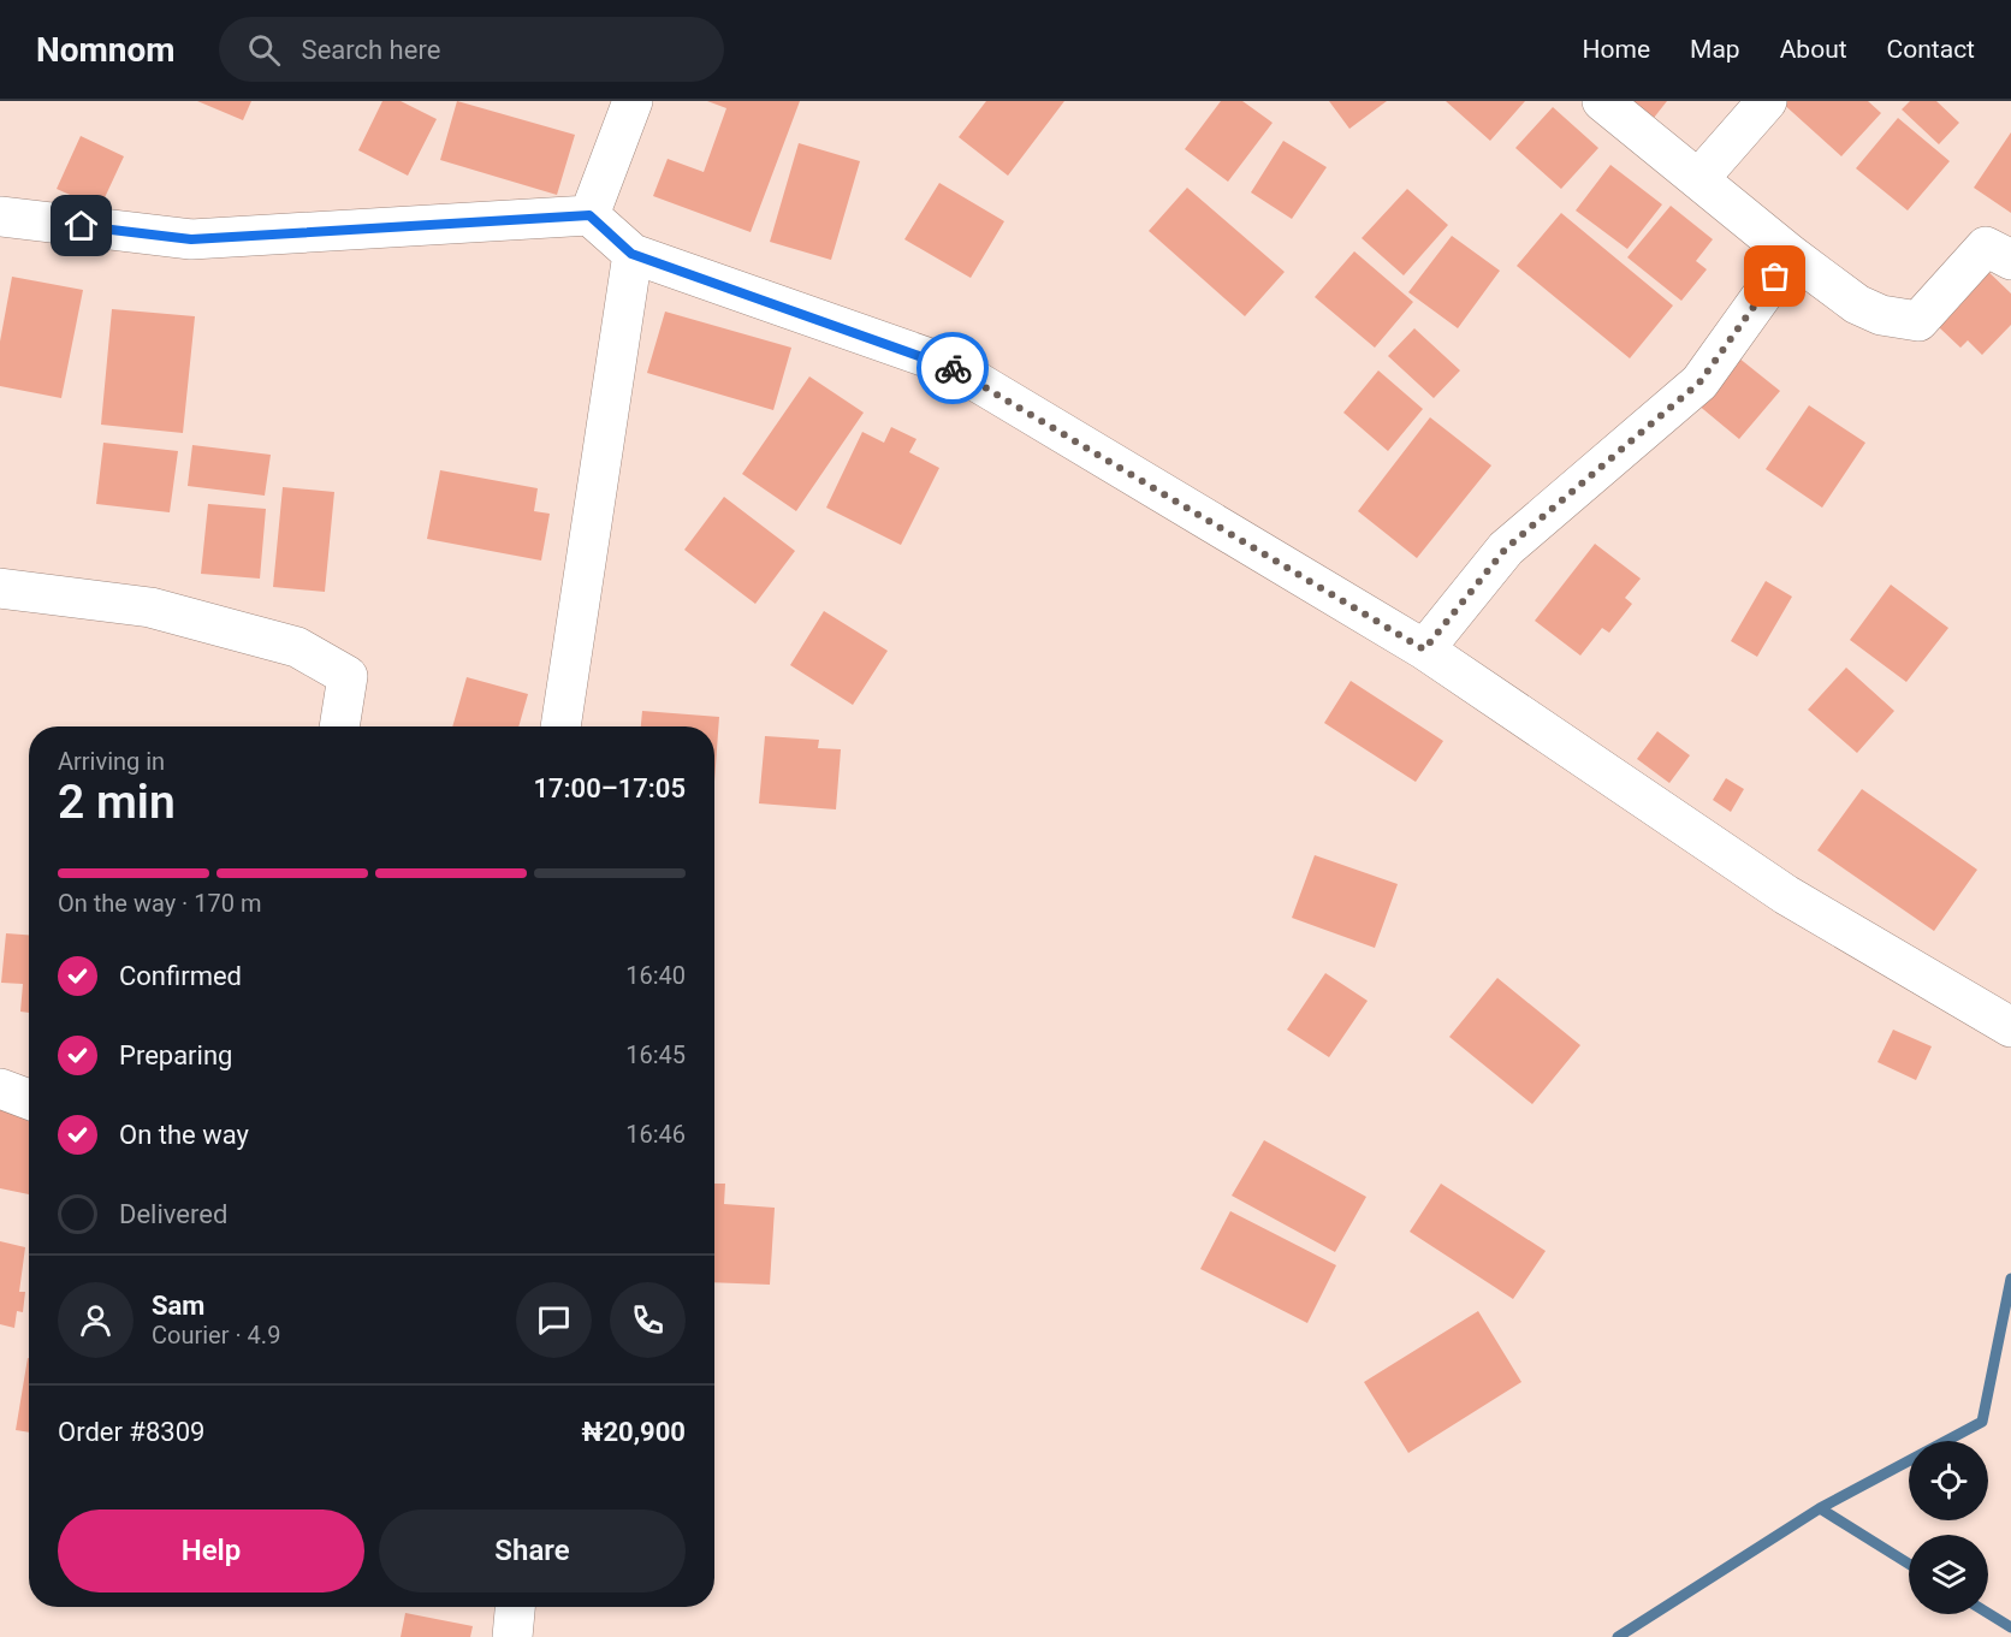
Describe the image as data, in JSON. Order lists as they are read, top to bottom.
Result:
{
  "page": {
    "header": "Nomnom",
    "search": "Search here",
    "nav": [
      "Home",
      "Map",
      "About",
      "Contact"
    ],
    "heading": ["2 min", "Arriving in", "17:00–17:05"],
    "panel": [
      "Sam",
      "Courier · 4.9",
      "Order #8309",
      "₦20,900"
    ],
    "bar": "On the way · 170 m",
    "list": [
      ["Confirmed", "16:40"],
      ["Preparing", "16:45"],
      ["On the way", "16:46"],
      "Delivered"
    ],
    "buttons": ["Help", "Share"]
  }
}
